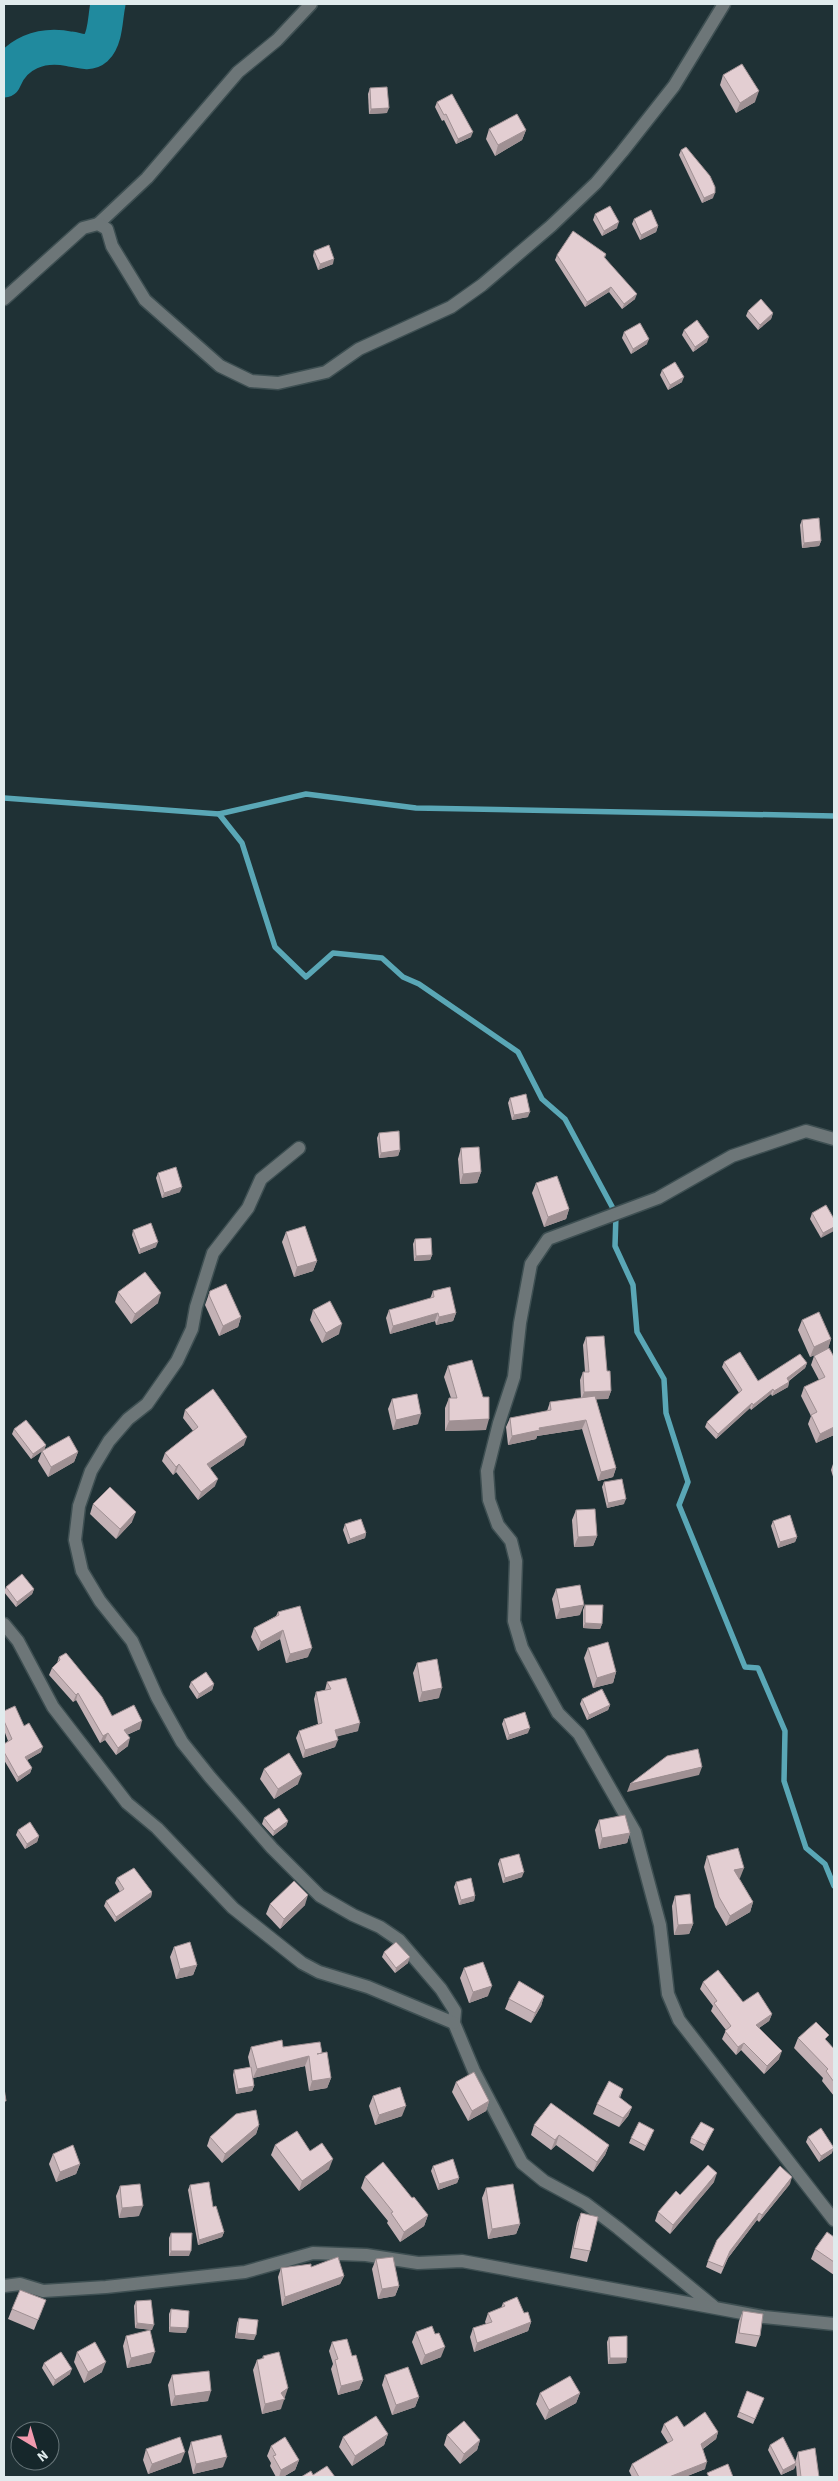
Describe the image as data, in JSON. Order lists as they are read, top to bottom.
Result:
{
  "north": "bottom right"
}
